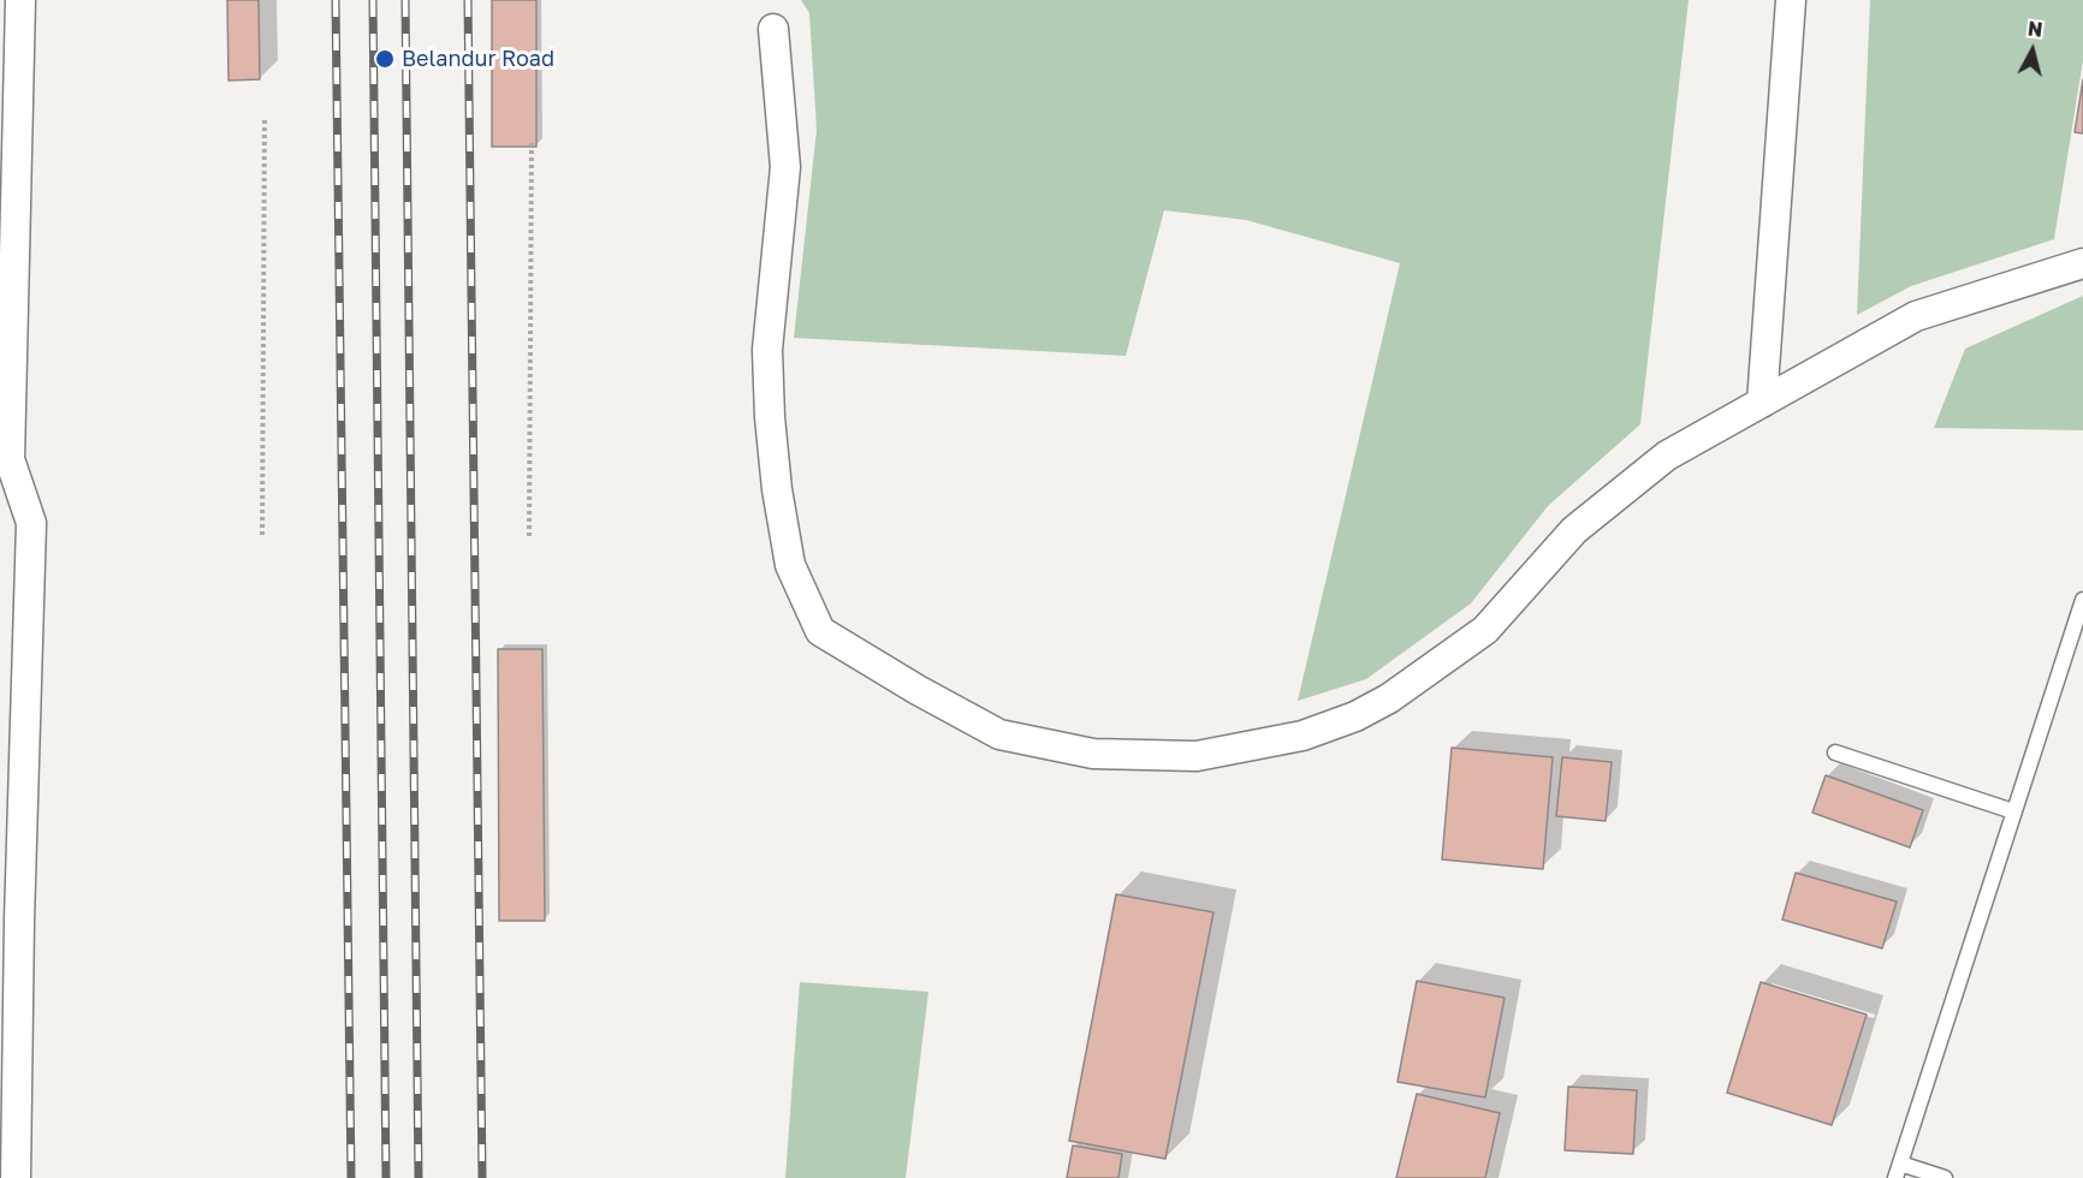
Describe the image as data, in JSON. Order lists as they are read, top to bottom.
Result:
{
  "places": ["Belandur Road"],
  "north": "top"
}
